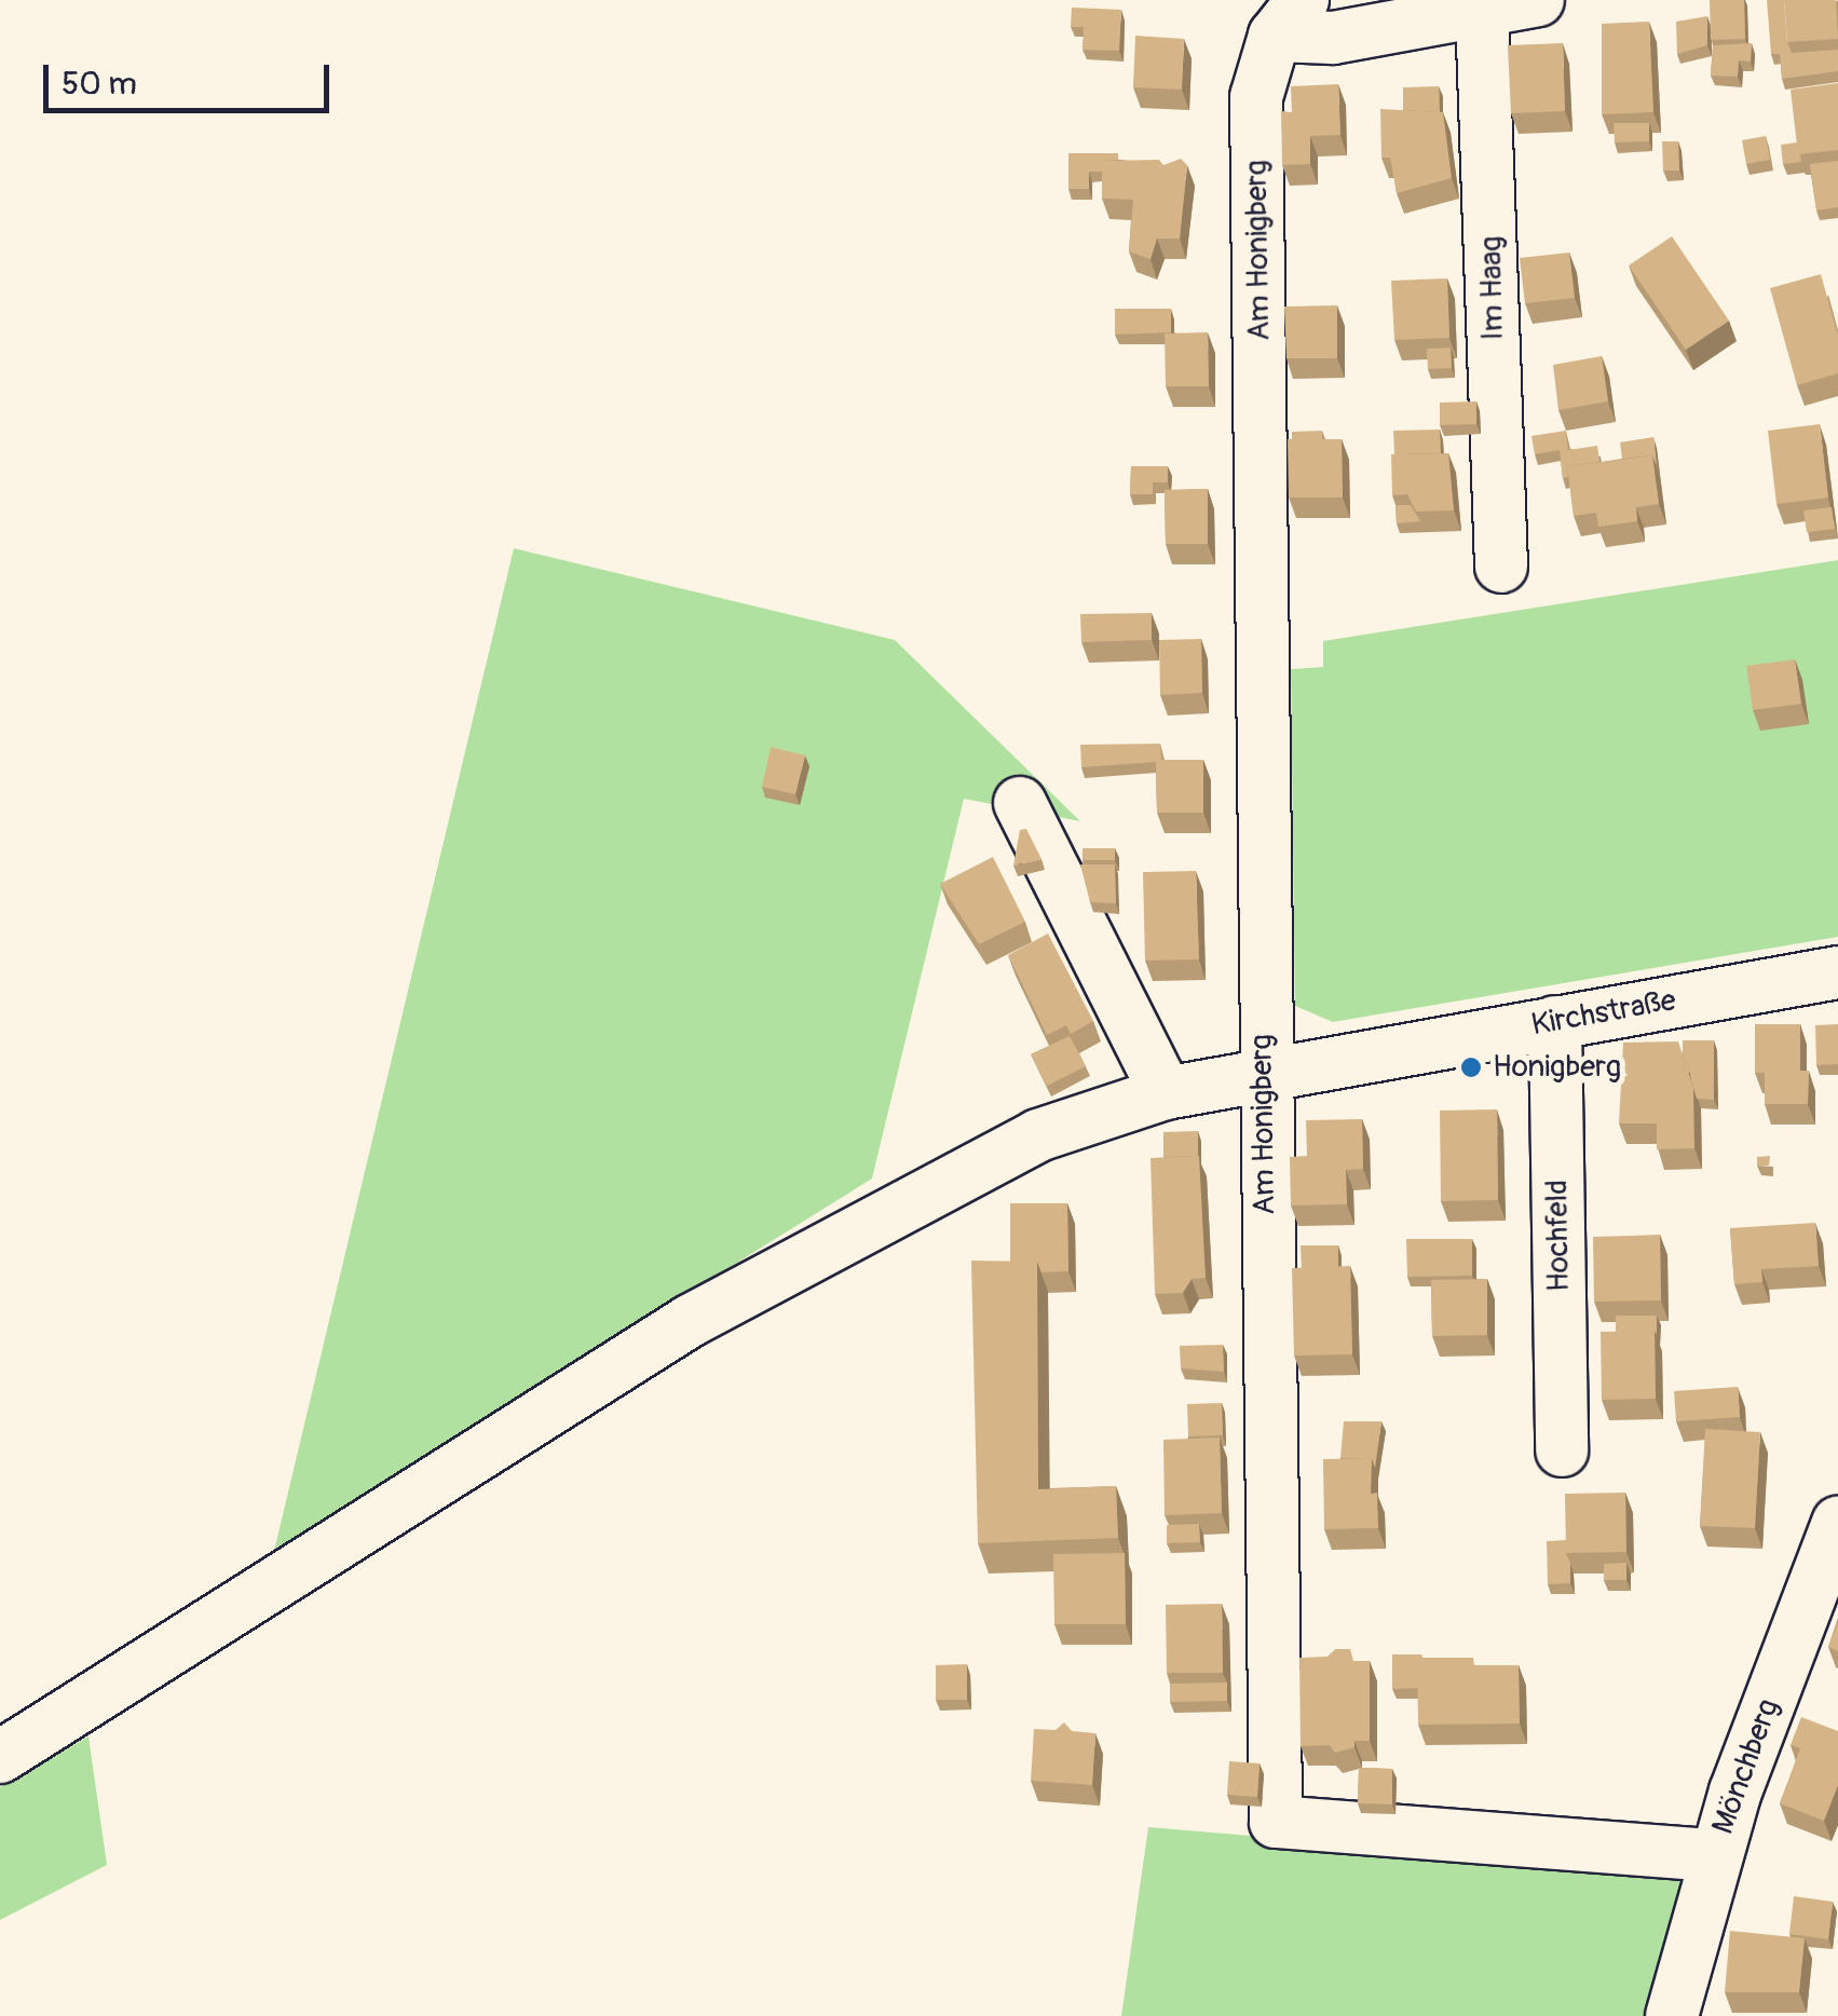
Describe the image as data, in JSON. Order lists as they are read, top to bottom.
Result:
{
  "streets": {
    "street": [
      "Am Honigberg",
      "Im Haag",
      "Kirchstraße",
      "Hochfeld",
      "Mönchberg"
    ]
  },
  "crossings": [
    ["Am Honigberg", "Kirchstraße"],
    ["Am Honigberg", "Mönchberg"],
    ["Kirchstraße", "Hochfeld"]
  ],
  "places": ["Honigberg"],
  "scale_bar": "50 m"
}
